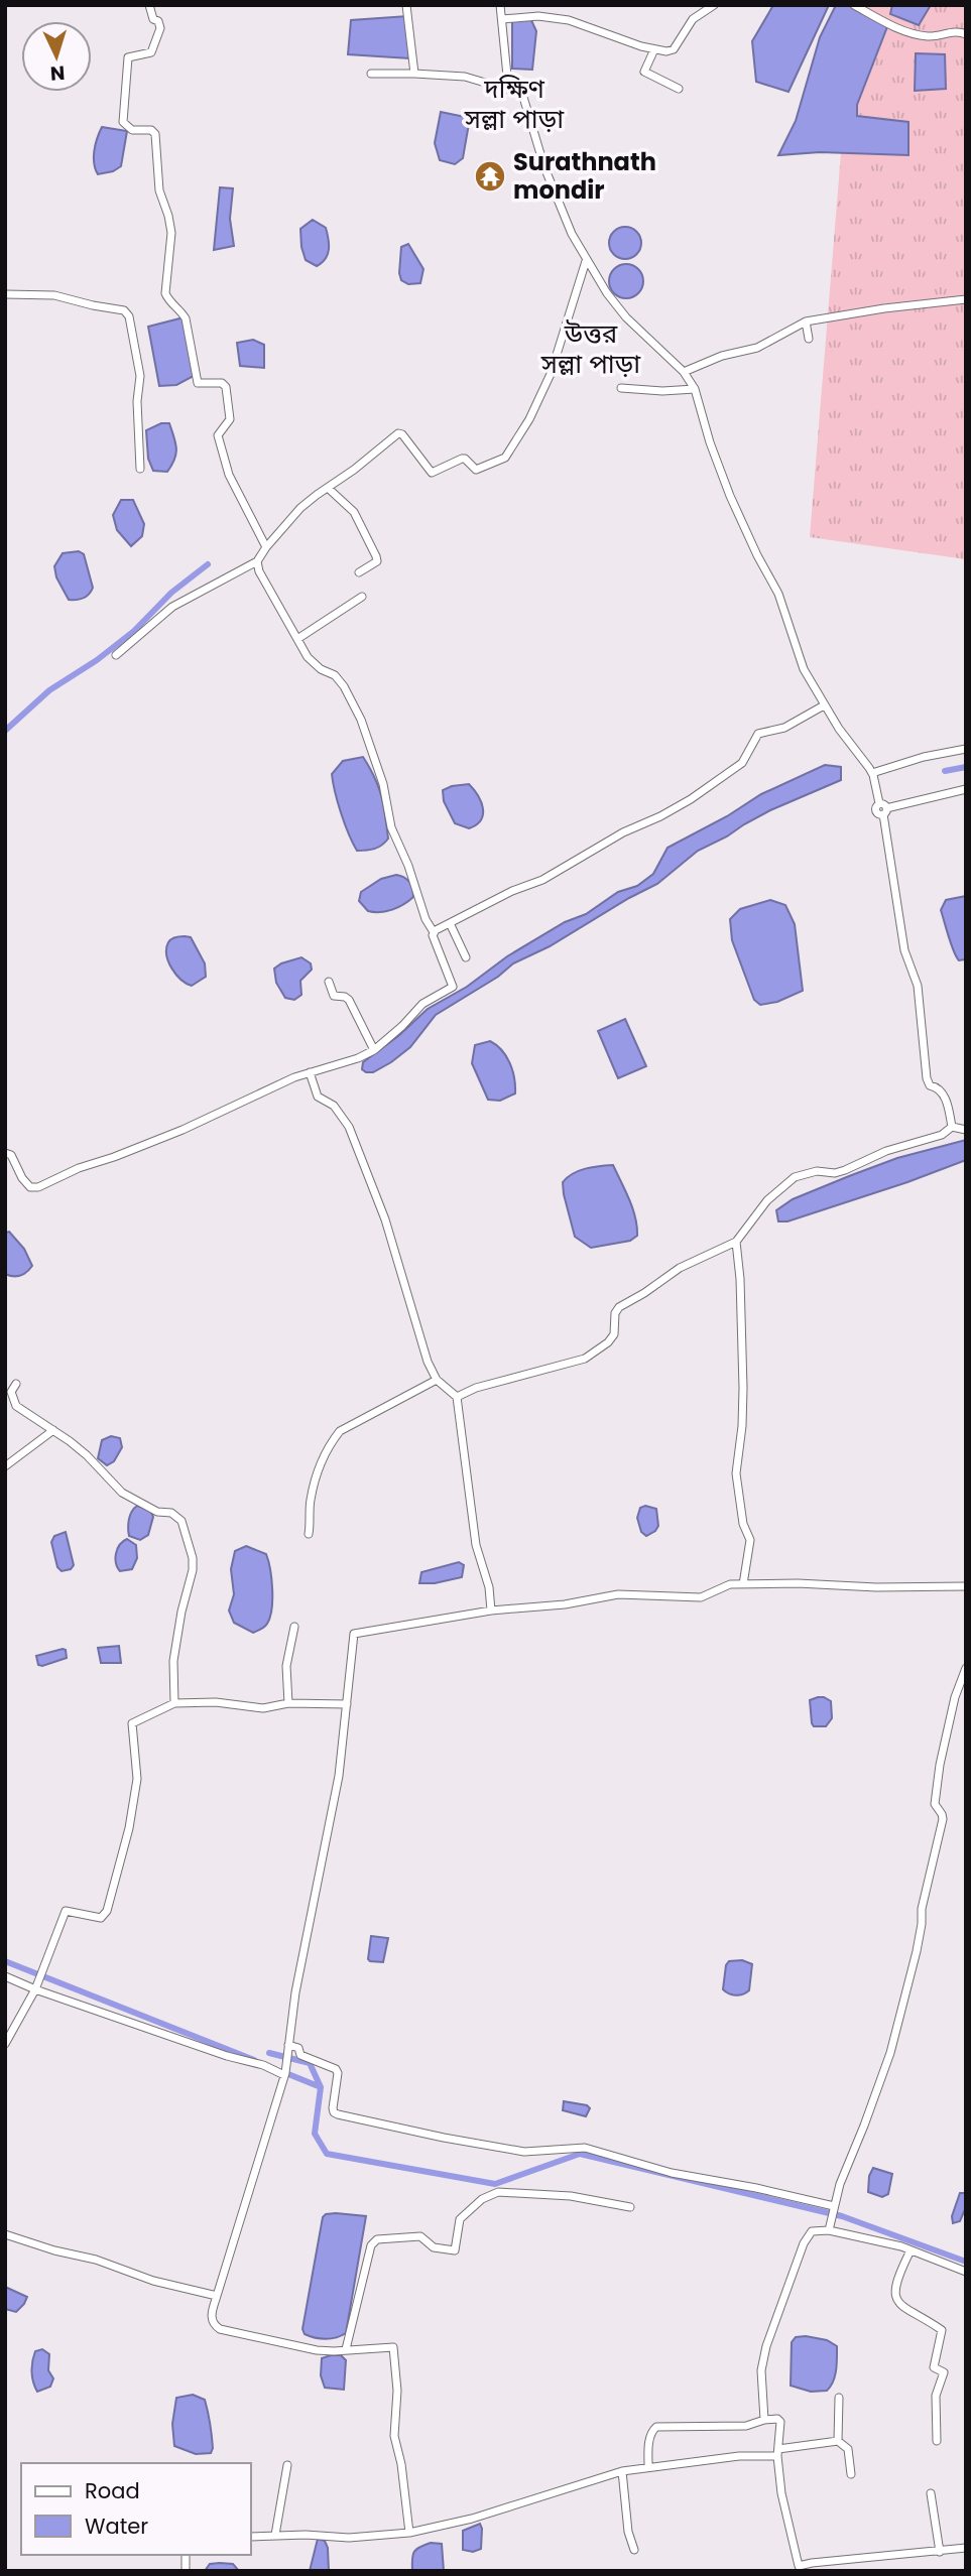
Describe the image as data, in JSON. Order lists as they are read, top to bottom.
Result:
{
  "districts": ["দক্ষিণ সল্লা পাড়া", "উত্তর সল্লা পাড়া"],
  "places": {
    "temple": ["Surathnath mondir"]
  },
  "legend": ["Road", "Water"],
  "north": "bottom"
}
